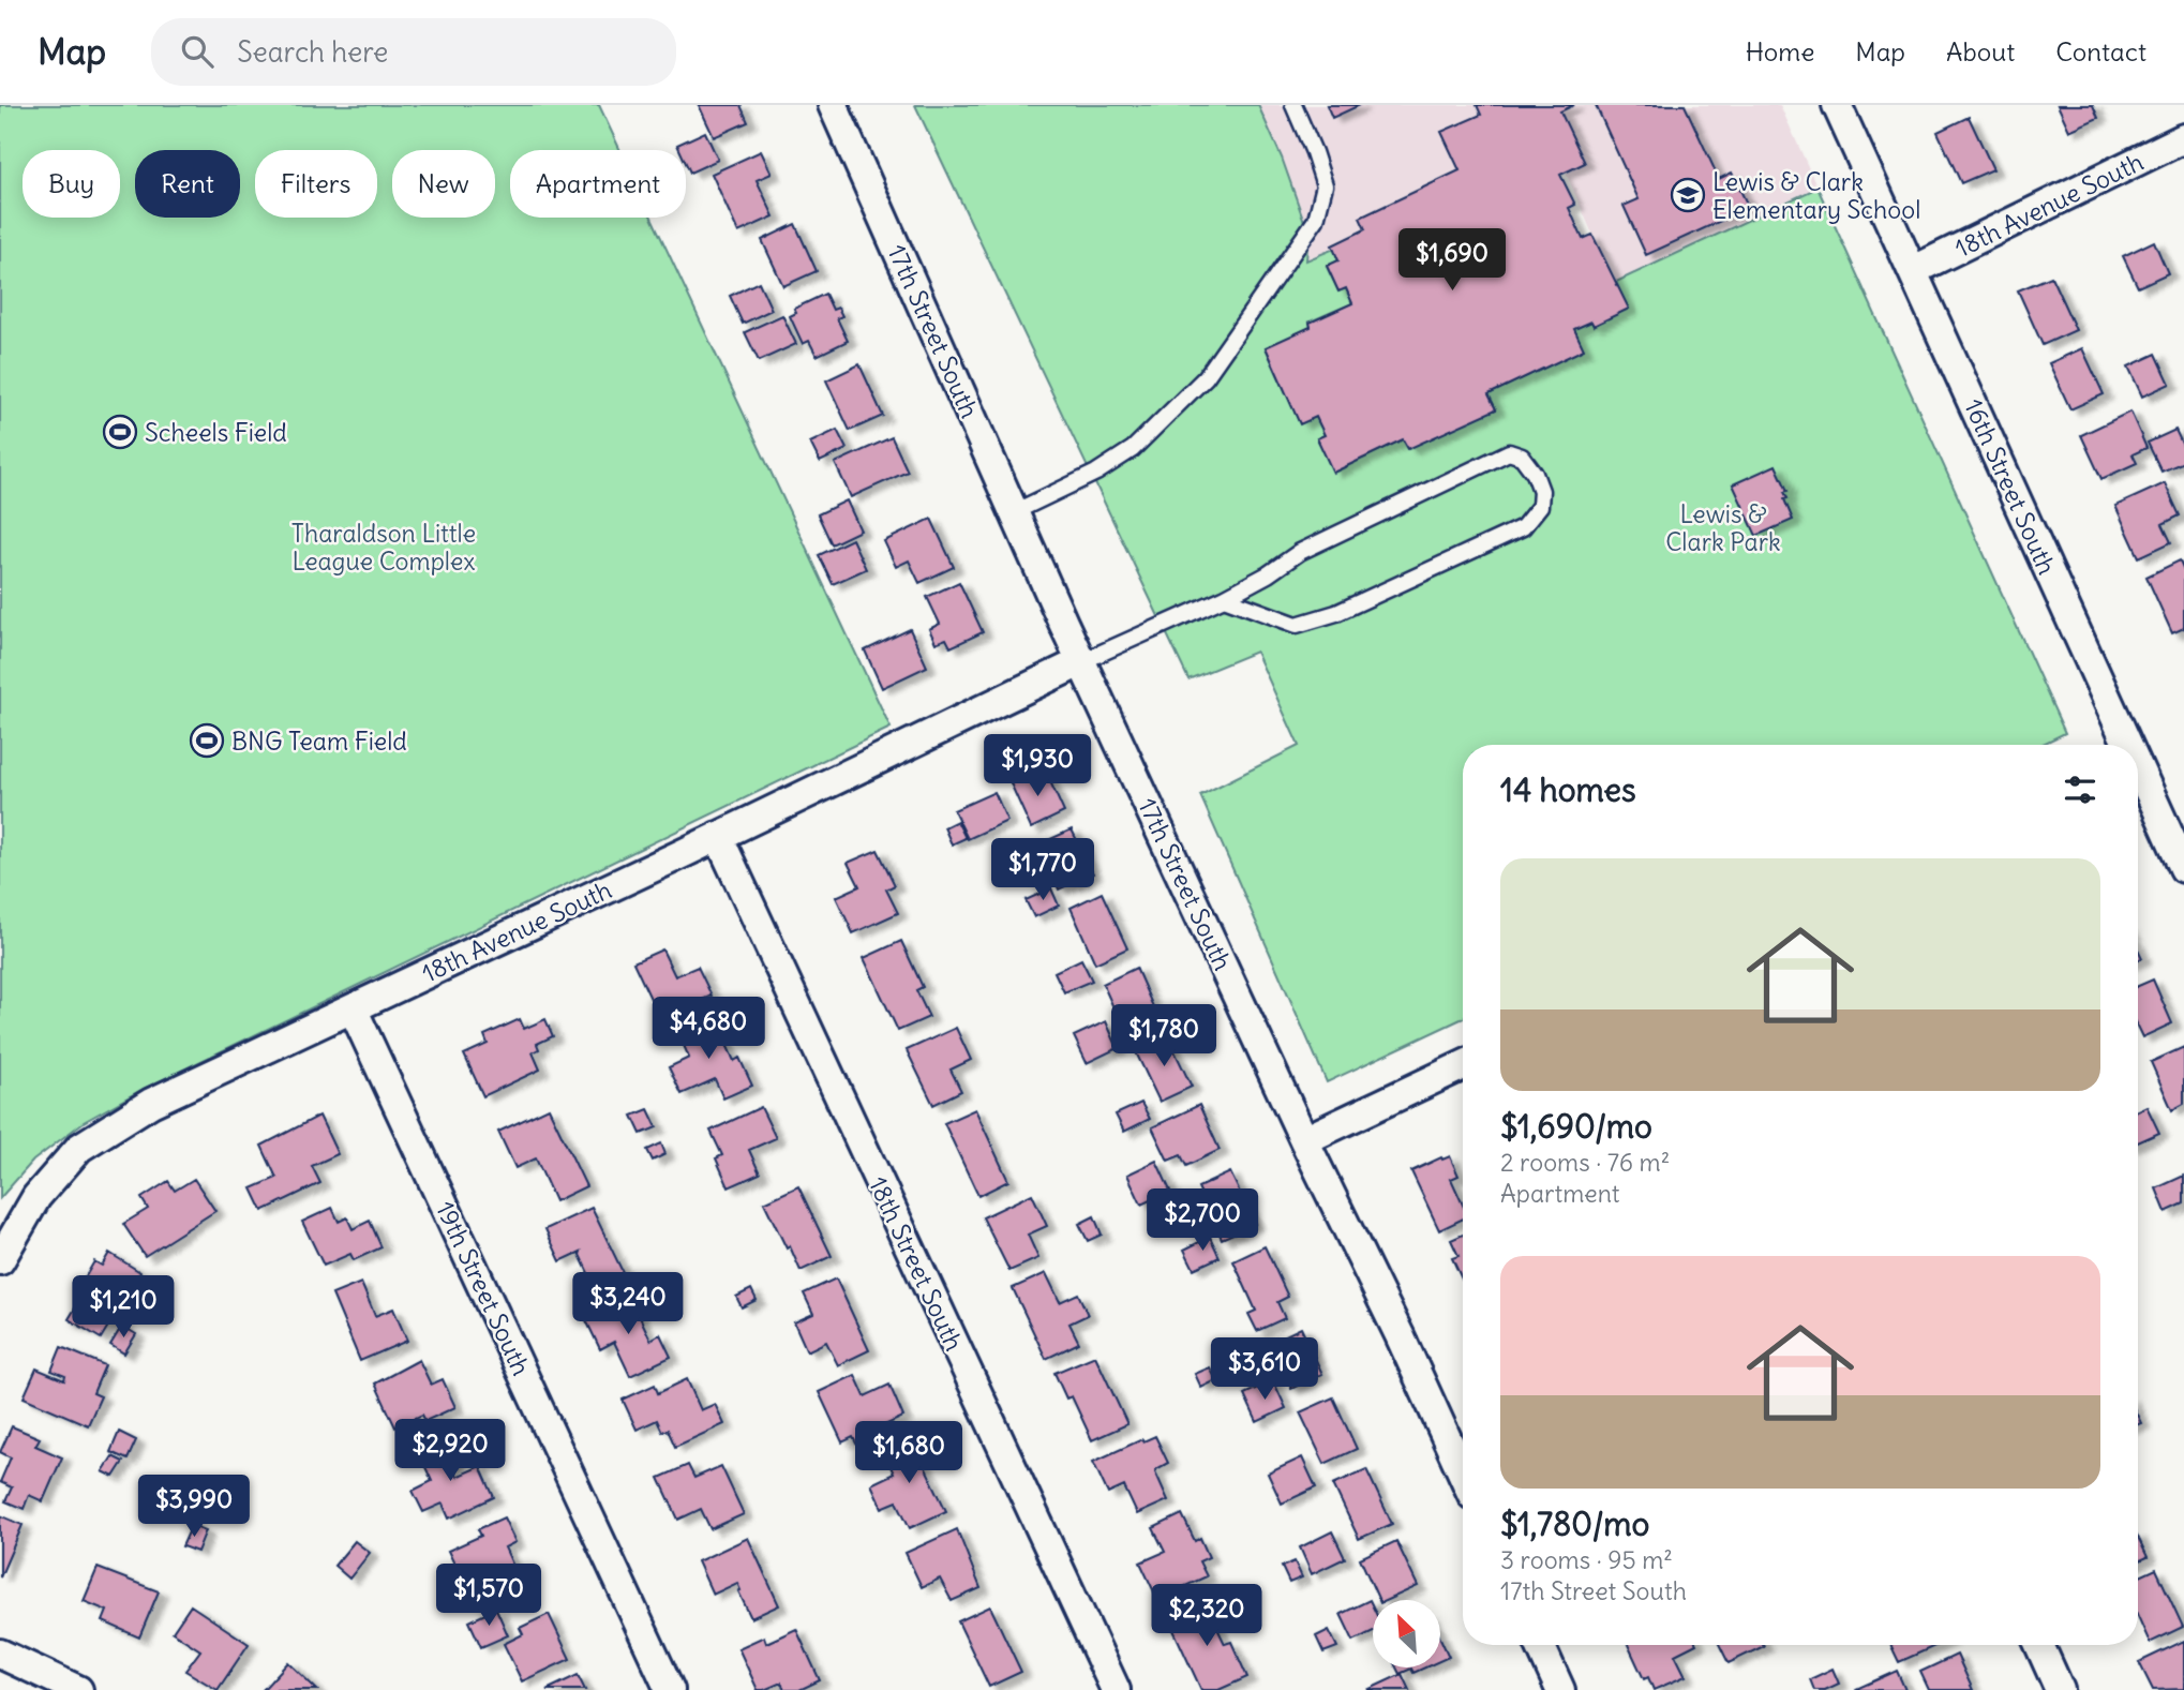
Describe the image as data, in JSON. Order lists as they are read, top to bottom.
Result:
{
  "streets": {
    "street": [
      "18th Avenue South",
      "17th Street South",
      "16th Street South",
      "18th Street South",
      "19th Street South"
    ]
  },
  "crossings": [
    ["18th Avenue South", "17th Street South"],
    ["18th Avenue South", "16th Street South"],
    ["18th Avenue South", "18th Street South"],
    ["18th Avenue South", "19th Street South"]
  ],
  "parks": ["Lewis & Clark Park", "Tharaldson Little League Complex"],
  "places": {
    "school or university": ["Lewis & Clark Elementary School"],
    "sports": ["Scheels Field", "BNG Team Field"]
  },
  "north": "top left",
  "page": {
    "header": "Map",
    "search": "Search here",
    "nav": [
      "Home",
      "Map",
      "About",
      "Contact"
    ],
    "chip": [
      "Buy",
      "Rent",
      "Filters",
      "New",
      "Apartment"
    ],
    "price": [
      "$1,690",
      "$1,930",
      "$1,770",
      "$4,680",
      "$1,780",
      "$2,700",
      "$3,240",
      "$1,210",
      "$3,610",
      "$2,920",
      "$1,680",
      "$3,990",
      "$1,570",
      "$2,320"
    ],
    "heading": "14 homes",
    "list": [
      {
        "name": "$1,690/mo",
        "note": "2 rooms · 76 m² · Apartment"
      },
      {
        "name": "$1,780/mo",
        "note": "3 rooms · 95 m² · 17th Street South"
      }
    ]
  }
}
